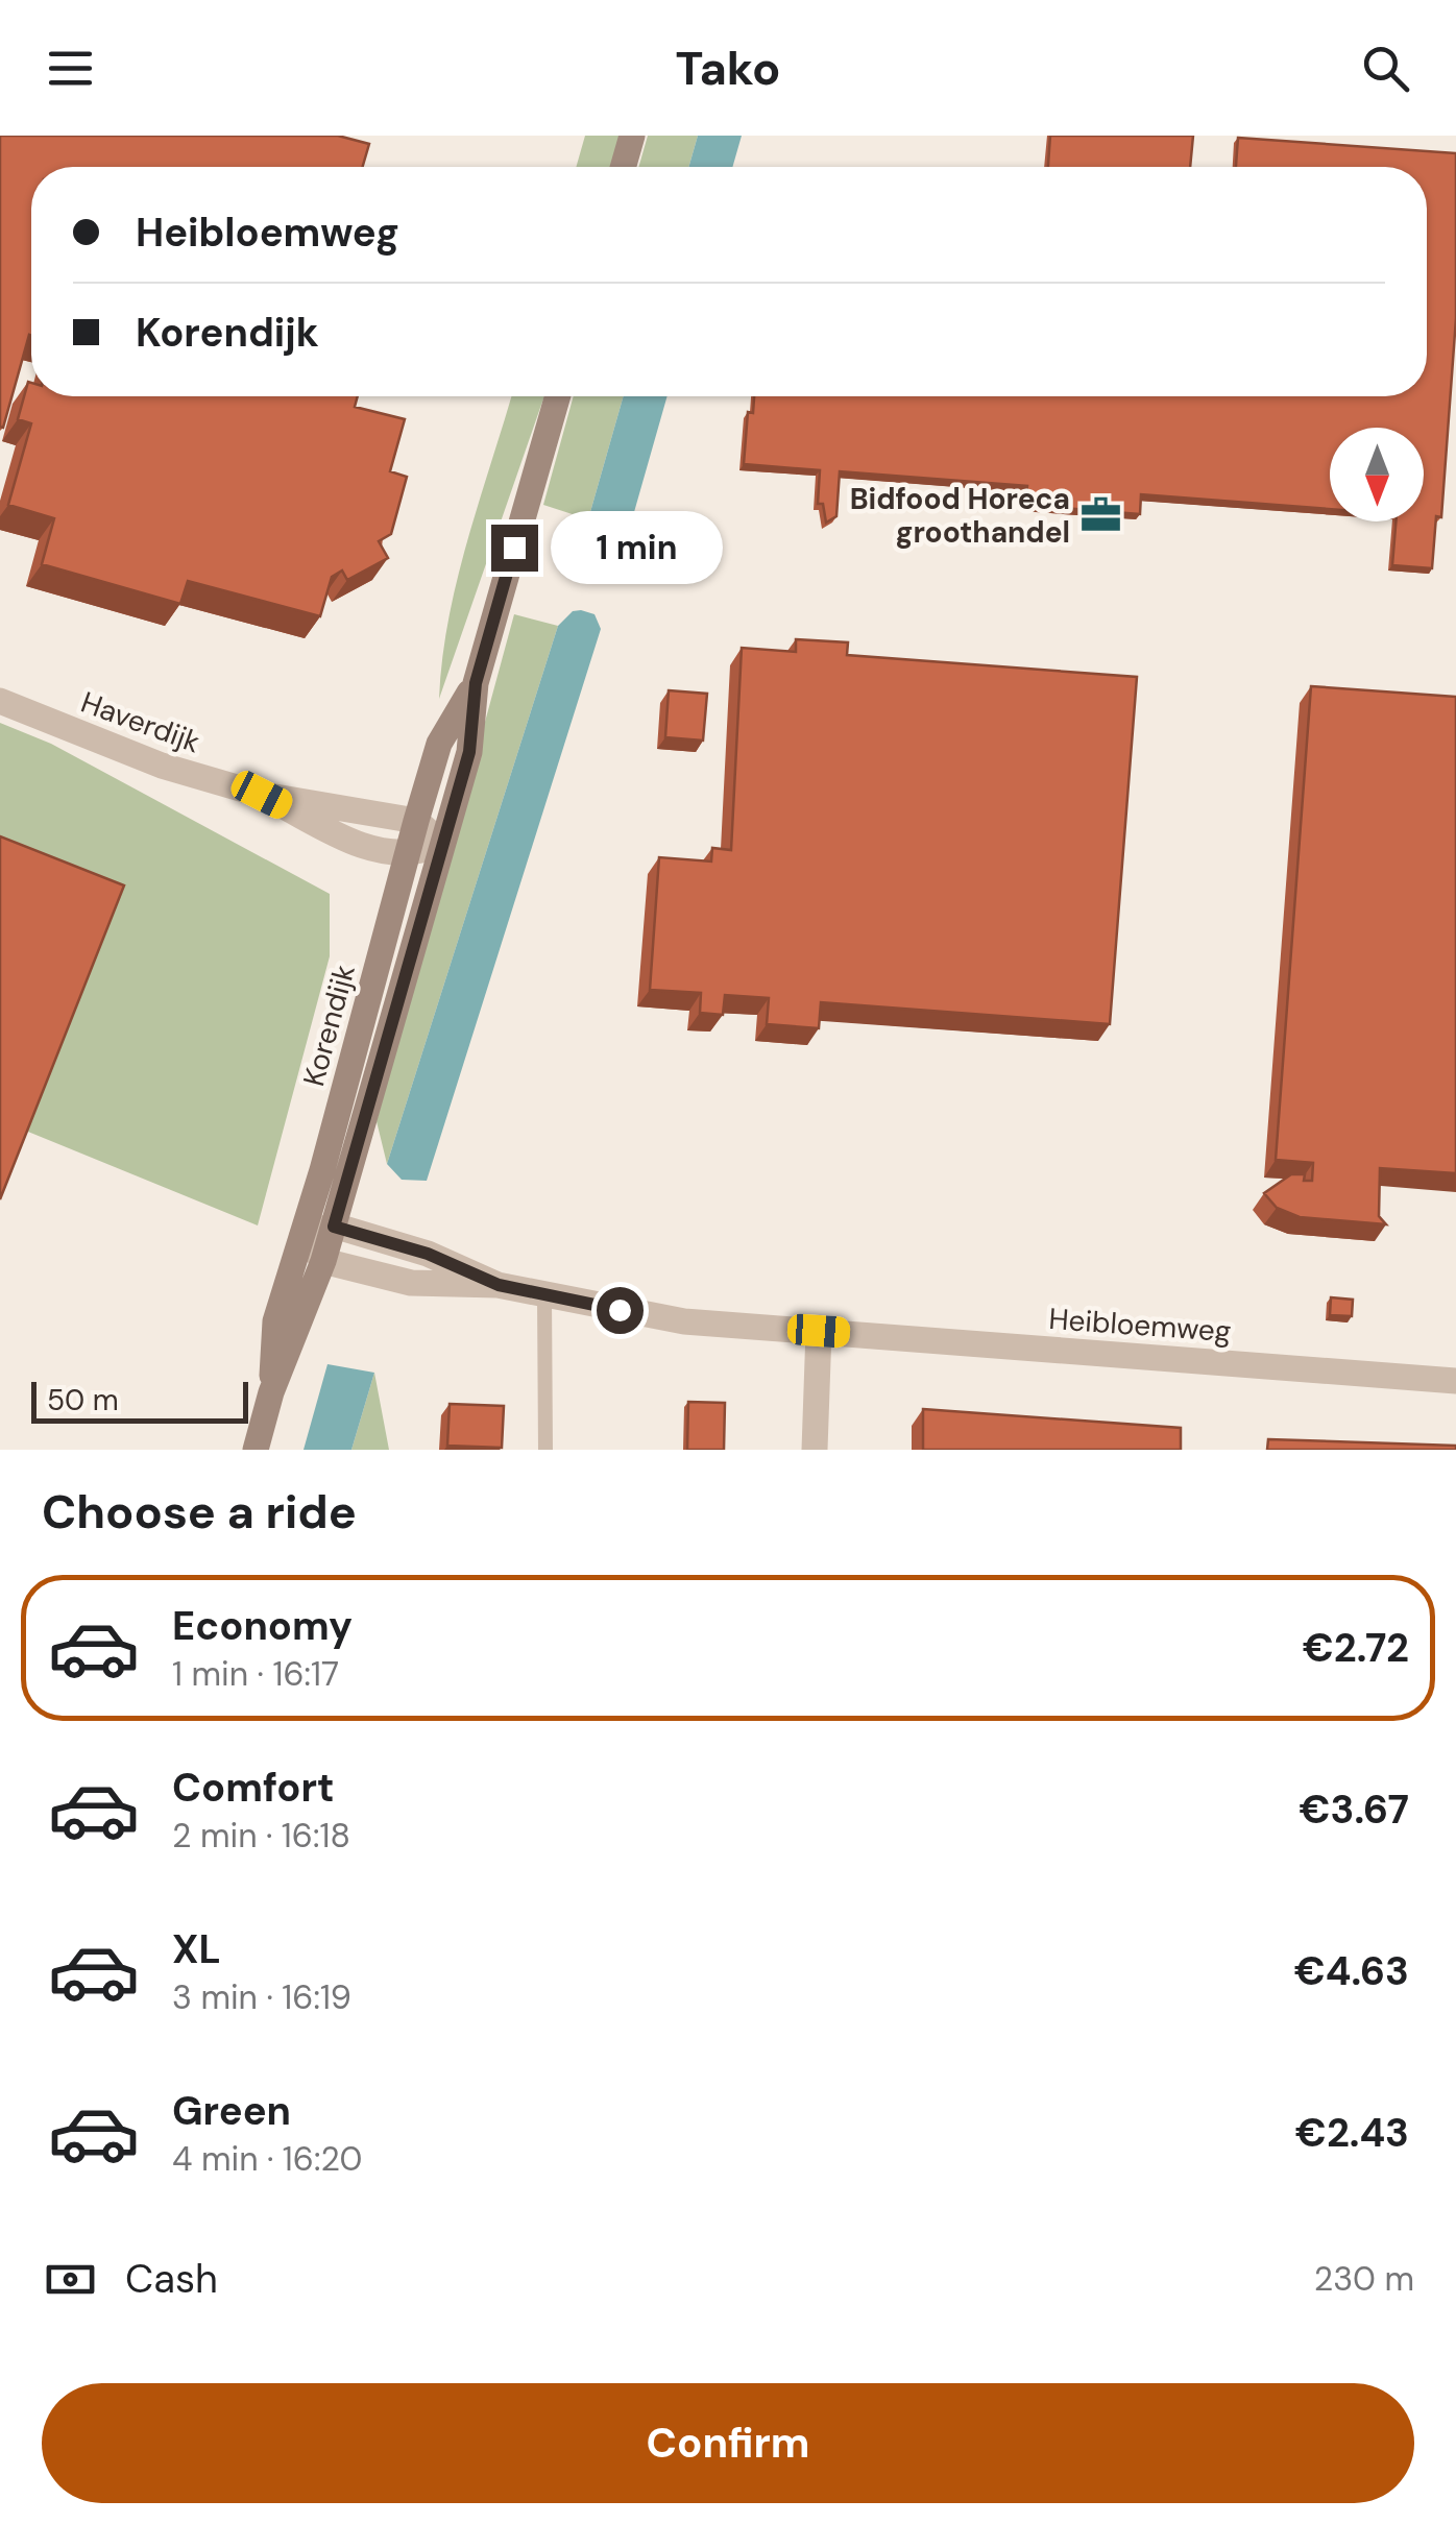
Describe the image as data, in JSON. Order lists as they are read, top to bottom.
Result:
{
  "streets": {
    "street": ["Haverdijk", "Korendijk", "Heibloemweg"]
  },
  "crossings": [
    ["Haverdijk", "Korendijk"],
    ["Korendijk", "Heibloemweg"]
  ],
  "places": {
    "office": ["Bidfood Horeca groothandel"]
  },
  "scale_bar": "50 m",
  "north": "bottom",
  "page": {
    "header": "Tako",
    "banner": ["Heibloemweg", "Korendijk"],
    "bubble": "1 min",
    "scale": "50 m",
    "heading": "Choose a ride",
    "list": [
      {
        "name": "Economy",
        "note": "1 min · 16:17",
        "value": "€2.72"
      },
      {
        "name": "Comfort",
        "note": "2 min · 16:18",
        "value": "€3.67"
      },
      {
        "name": "XL",
        "note": "3 min · 16:19",
        "value": "€4.63"
      },
      {
        "name": "Green",
        "note": "4 min · 16:20",
        "value": "€2.43"
      }
    ],
    "pay": ["Cash", "230 m"],
    "buttons": "Confirm"
  }
}
